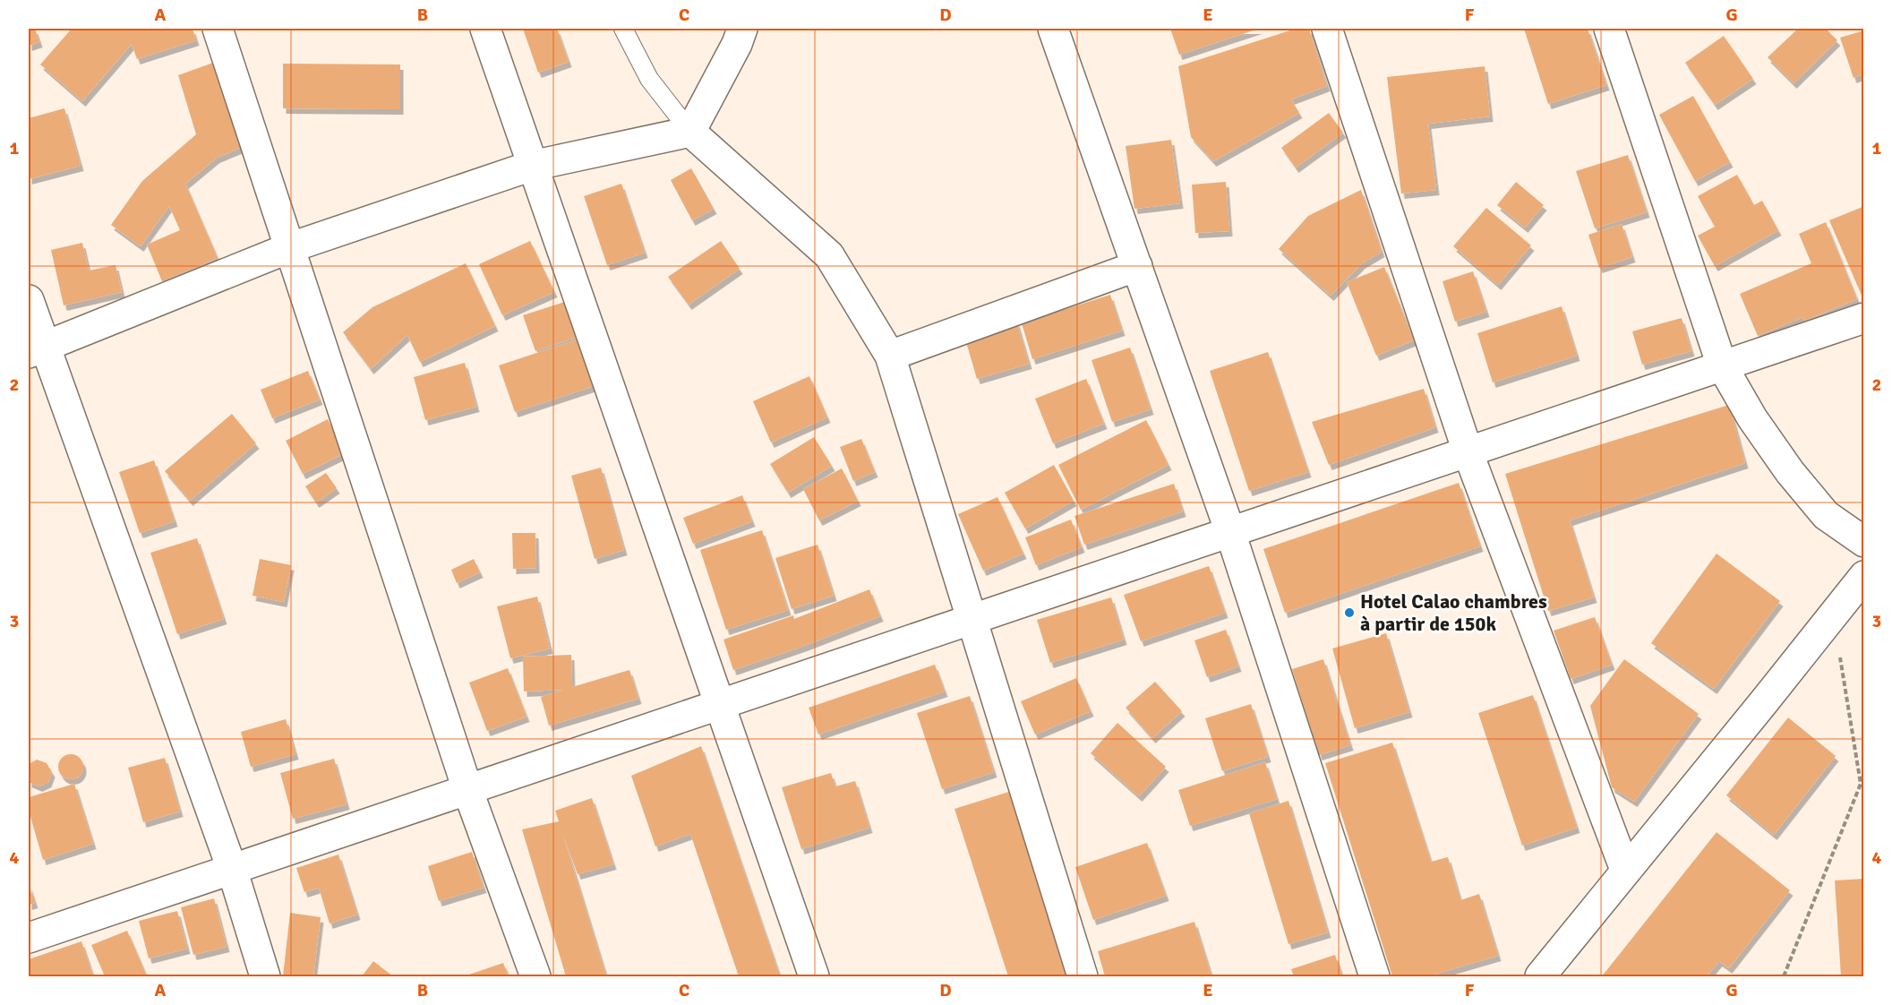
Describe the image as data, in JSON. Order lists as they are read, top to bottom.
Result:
{
  "places": ["Hotel Calao chambres à partir de 150k"],
  "grid": {
    "columns": [
      "A",
      "B",
      "C",
      "D",
      "E",
      "F",
      "G"
    ],
    "rows": [
      "1",
      "2",
      "3",
      "4"
    ]
  }
}
